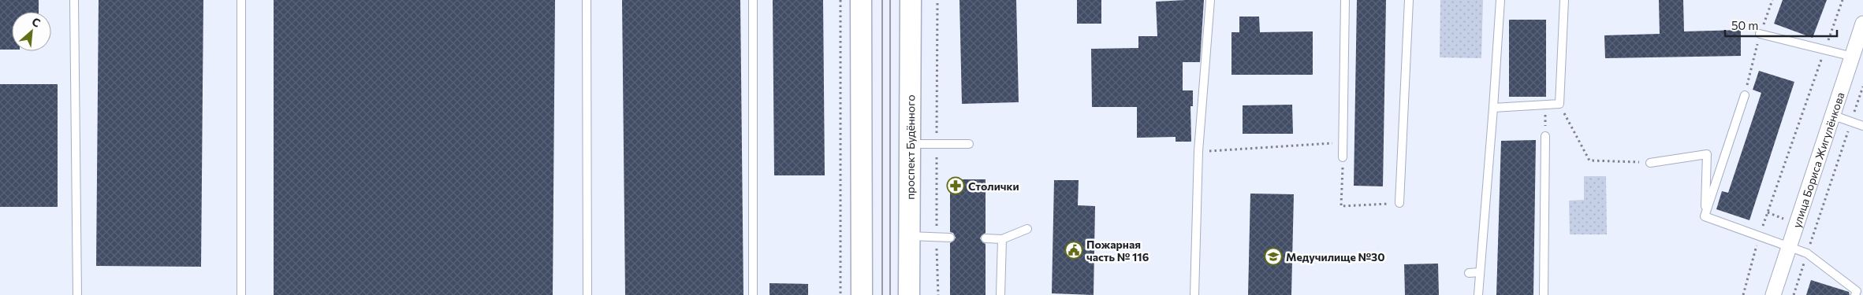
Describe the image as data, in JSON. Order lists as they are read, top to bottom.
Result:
{
  "streets": {
    "main road": ["проспект Будённого"],
    "street": ["улица Бориса Жигулёнкова"]
  },
  "places": {
    "pharmacy": ["Столички"],
    "public building": ["Пожарная часть № 116"],
    "school or university": ["Медучилище №30"]
  },
  "scale_bar": "50 m",
  "north": "top right"
}
